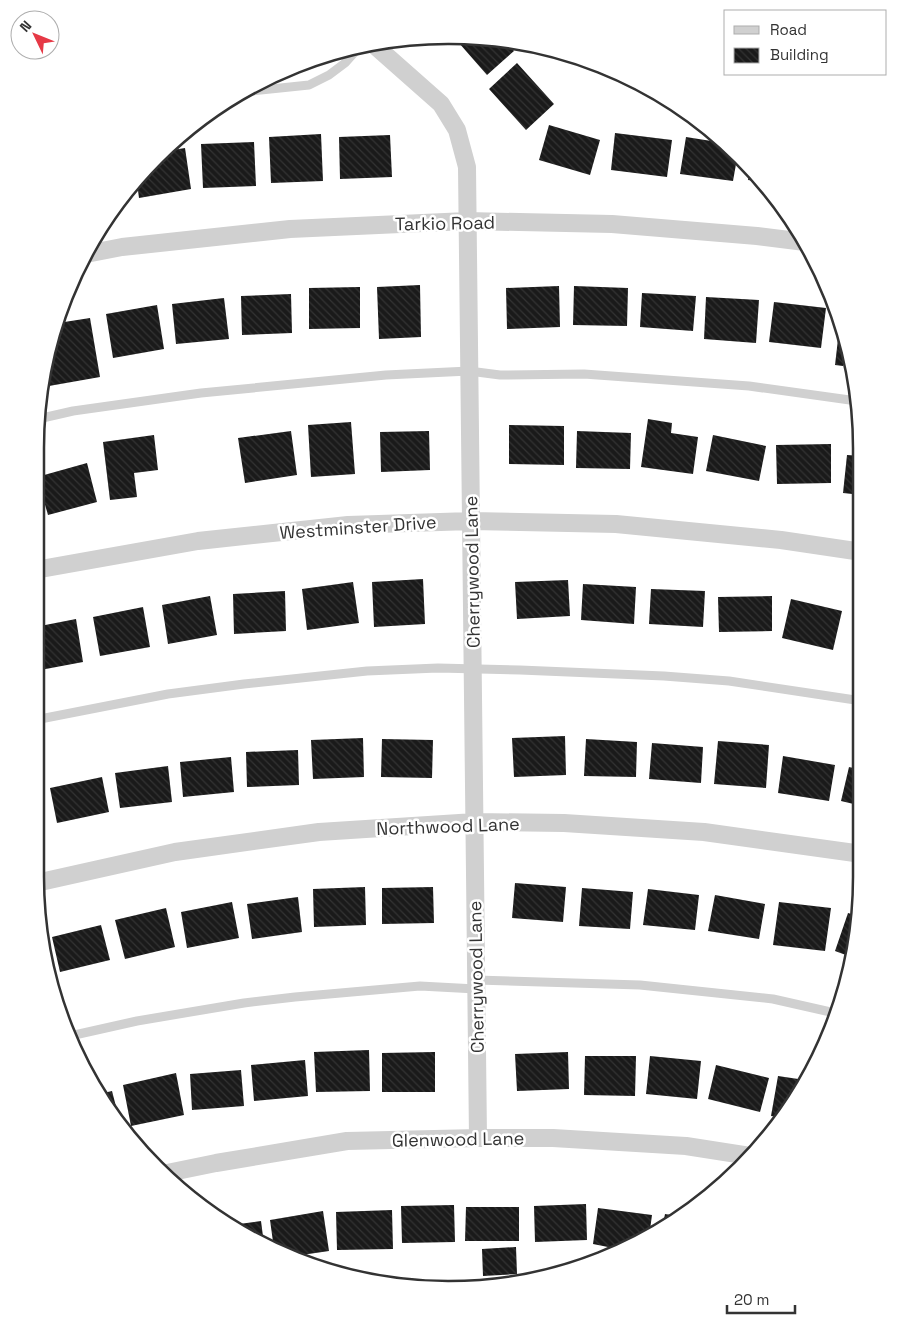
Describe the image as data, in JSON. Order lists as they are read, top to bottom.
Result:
{
  "streets": {
    "street": [
      "Tarkio Road",
      "Westminster Drive",
      "Cherrywood Lane",
      "Northwood Lane",
      "Glenwood Lane"
    ]
  },
  "crossings": [
    ["Tarkio Road", "Cherrywood Lane"],
    ["Westminster Drive", "Cherrywood Lane"],
    ["Cherrywood Lane", "Northwood Lane"],
    ["Cherrywood Lane", "Glenwood Lane"]
  ],
  "legend": ["Road", "Building"],
  "scale_bar": "20 m",
  "north": "top left"
}
